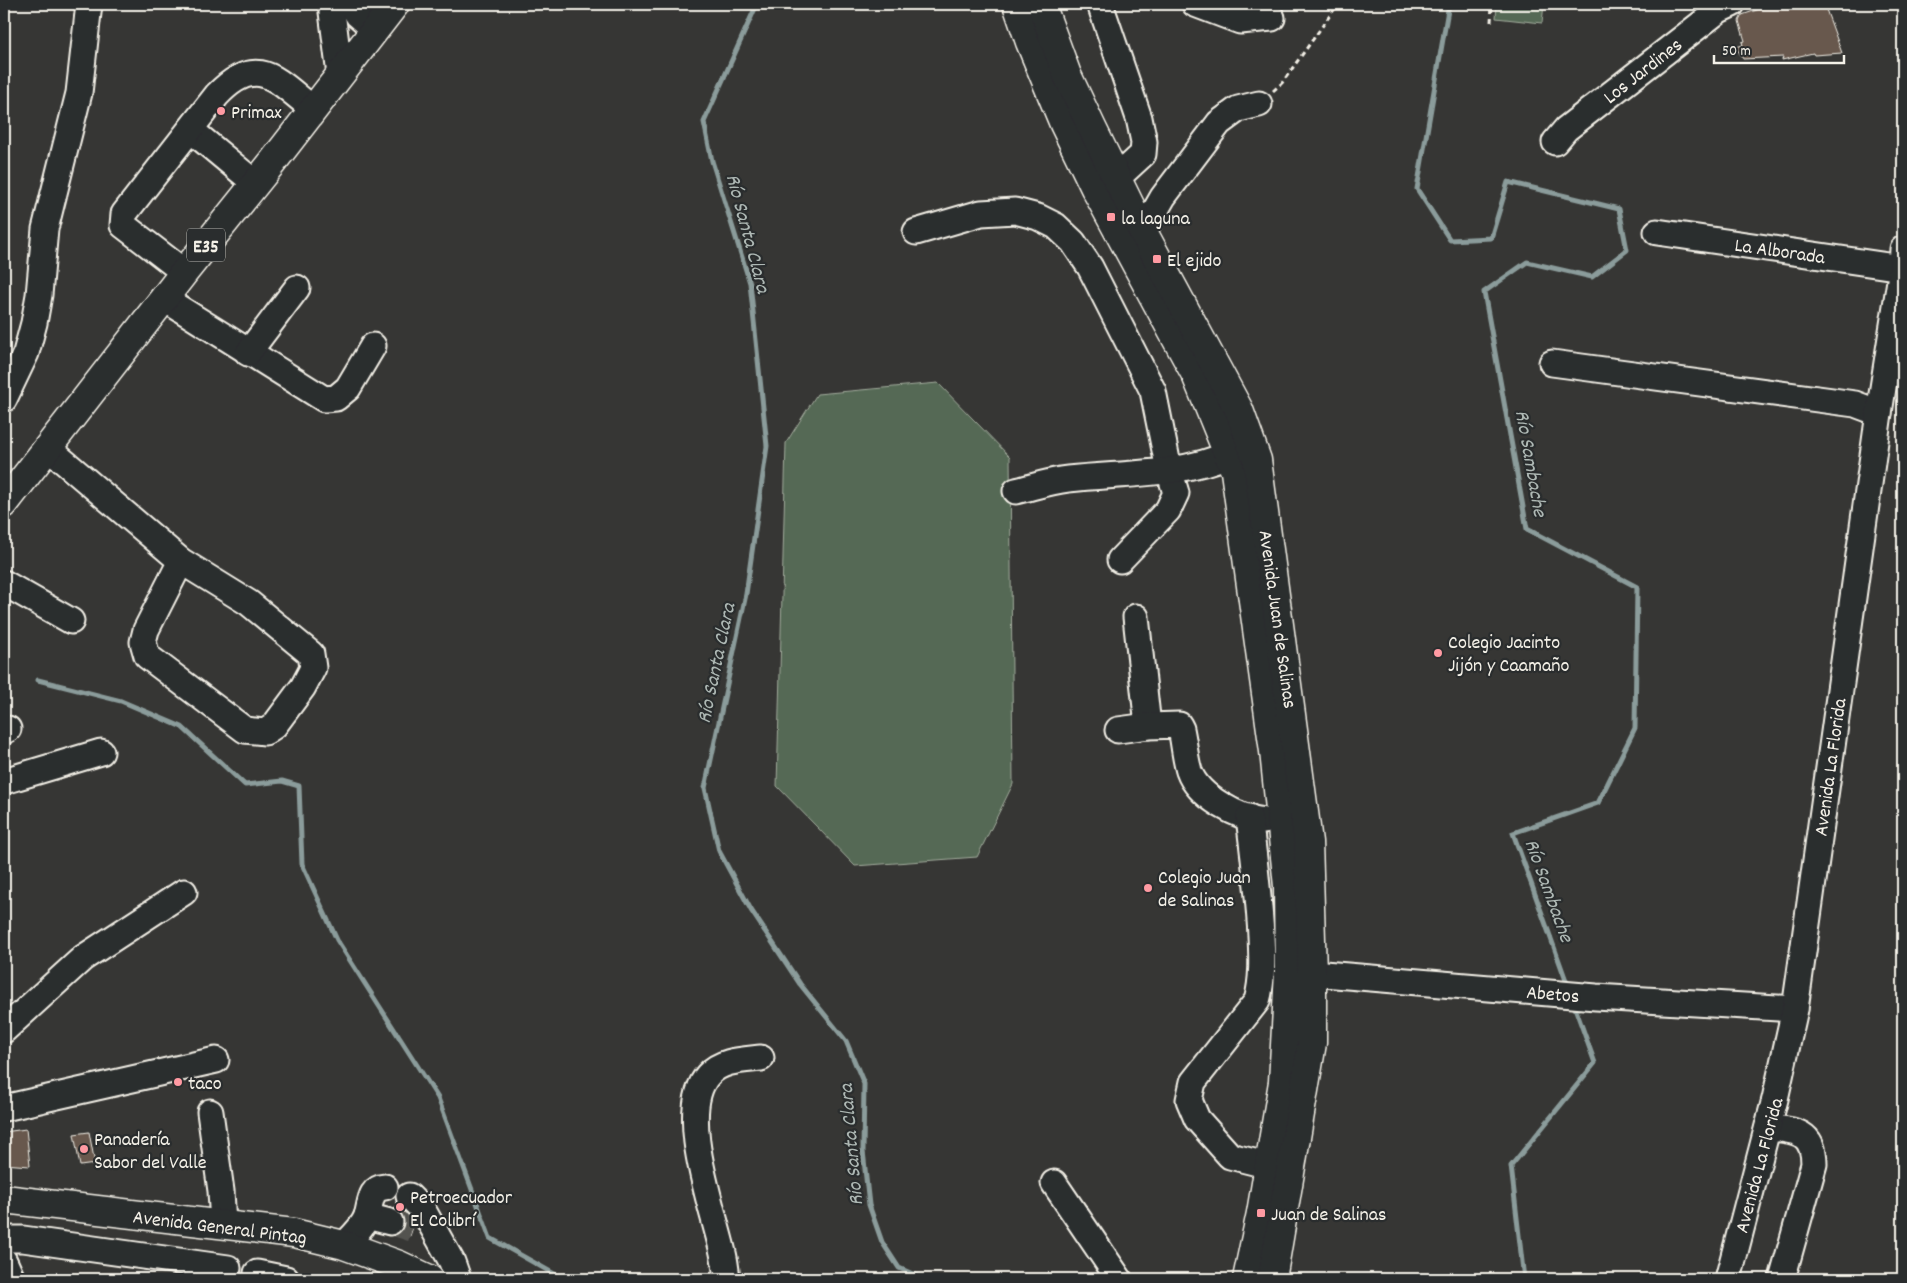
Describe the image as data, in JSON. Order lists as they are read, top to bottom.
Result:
{
  "streets": {
    "main road": ["E35", "Avenida Juan de Salinas", "Avenida General Pintag"],
    "street": [
      "Los Jardines",
      "La Alborada",
      "Avenida La Florida",
      "Abetos"
    ]
  },
  "crossings": [
    ["La Alborada", "Avenida La Florida"],
    ["Avenida Juan de Salinas", "Abetos"],
    ["Avenida La Florida", "Abetos"]
  ],
  "water": ["Río Santa Clara", "Río Sambache"],
  "places": {
    "other": [
      "Primax",
      "Colegio Jacinto Jijón y Caamaño",
      "Colegio Juan de Salinas",
      "taco",
      "Panadería Sabor del Valle",
      "Petroecuador El Colibrí"
    ],
    "transit": ["la laguna", "El ejido", "Juan de Salinas"]
  },
  "scale_bar": "50 m"
}
